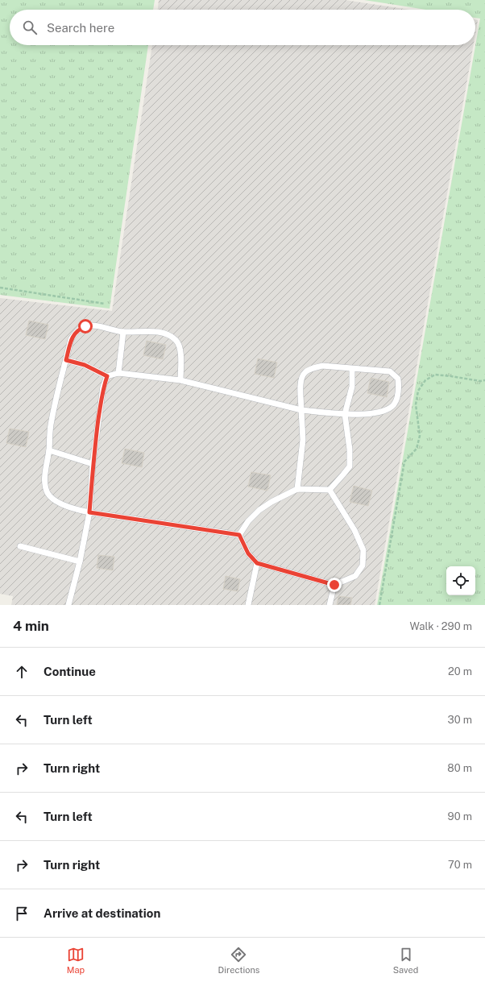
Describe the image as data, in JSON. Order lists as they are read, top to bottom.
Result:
{
  "page": {
    "search": "Search here",
    "heading": ["4 min", "Walk · 290 m"],
    "list": [
      ["Continue", "20 m"],
      ["Turn left", "30 m"],
      ["Turn right", "80 m"],
      ["Turn left", "90 m"],
      ["Turn right", "70 m"],
      "Arrive at destination"
    ],
    "nav": ["Map", "Directions", "Saved"]
  }
}
